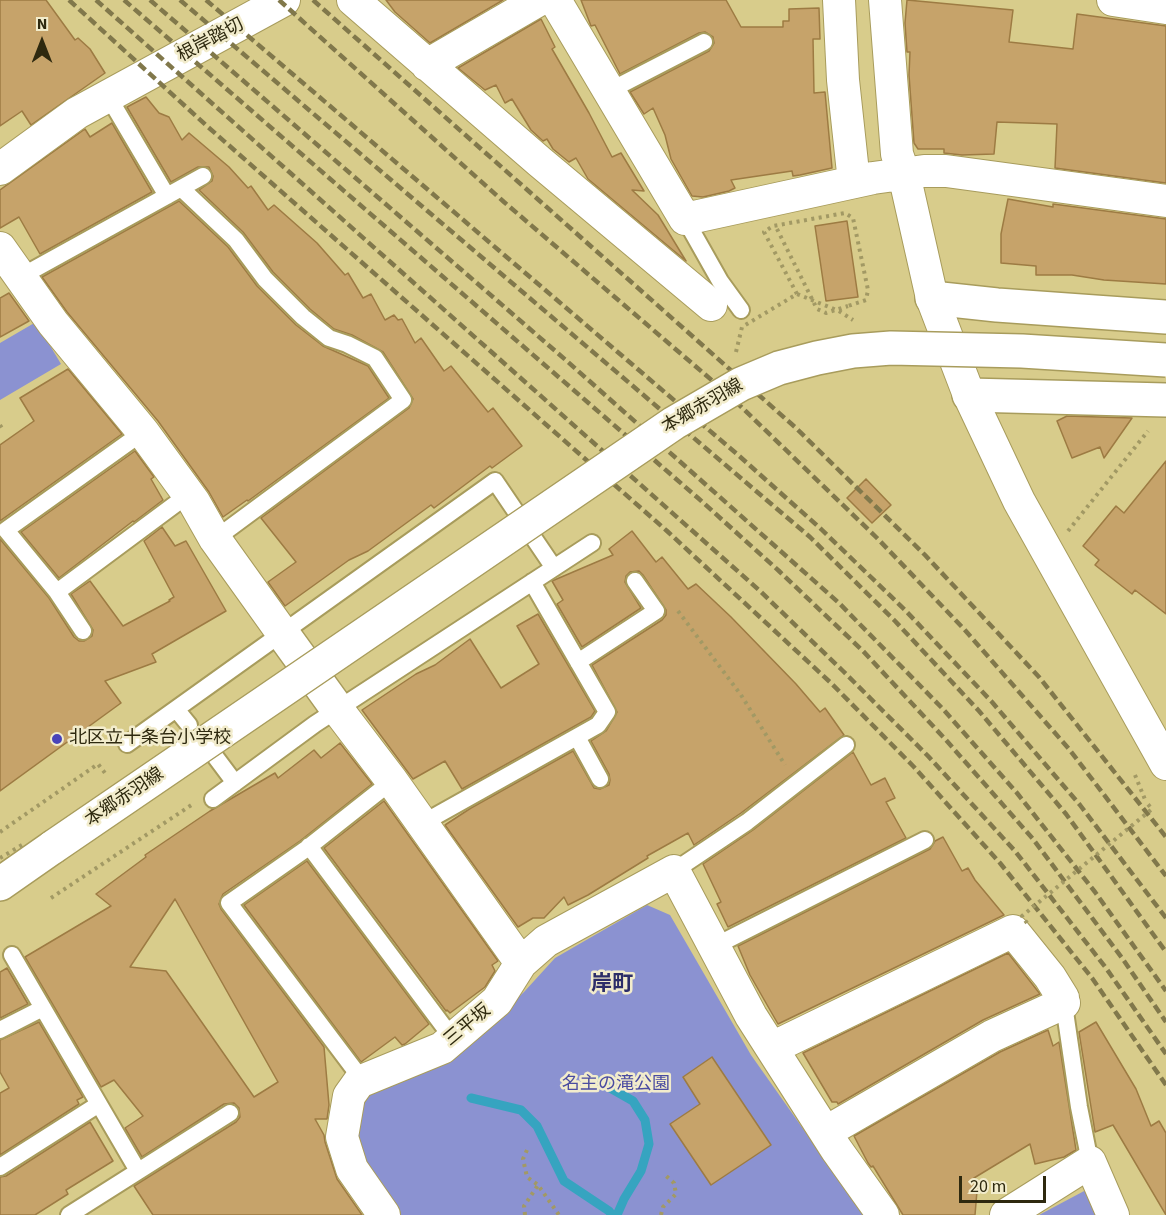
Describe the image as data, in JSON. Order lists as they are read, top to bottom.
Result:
{
  "streets": {
    "main road": ["本郷赤羽線"],
    "street": ["根岸踏切", "三平坂"]
  },
  "districts": ["岸町"],
  "parks": ["名主の滝公園"],
  "places": ["北区立十条台小学校"],
  "scale_bar": "20 m",
  "north": "top"
}
